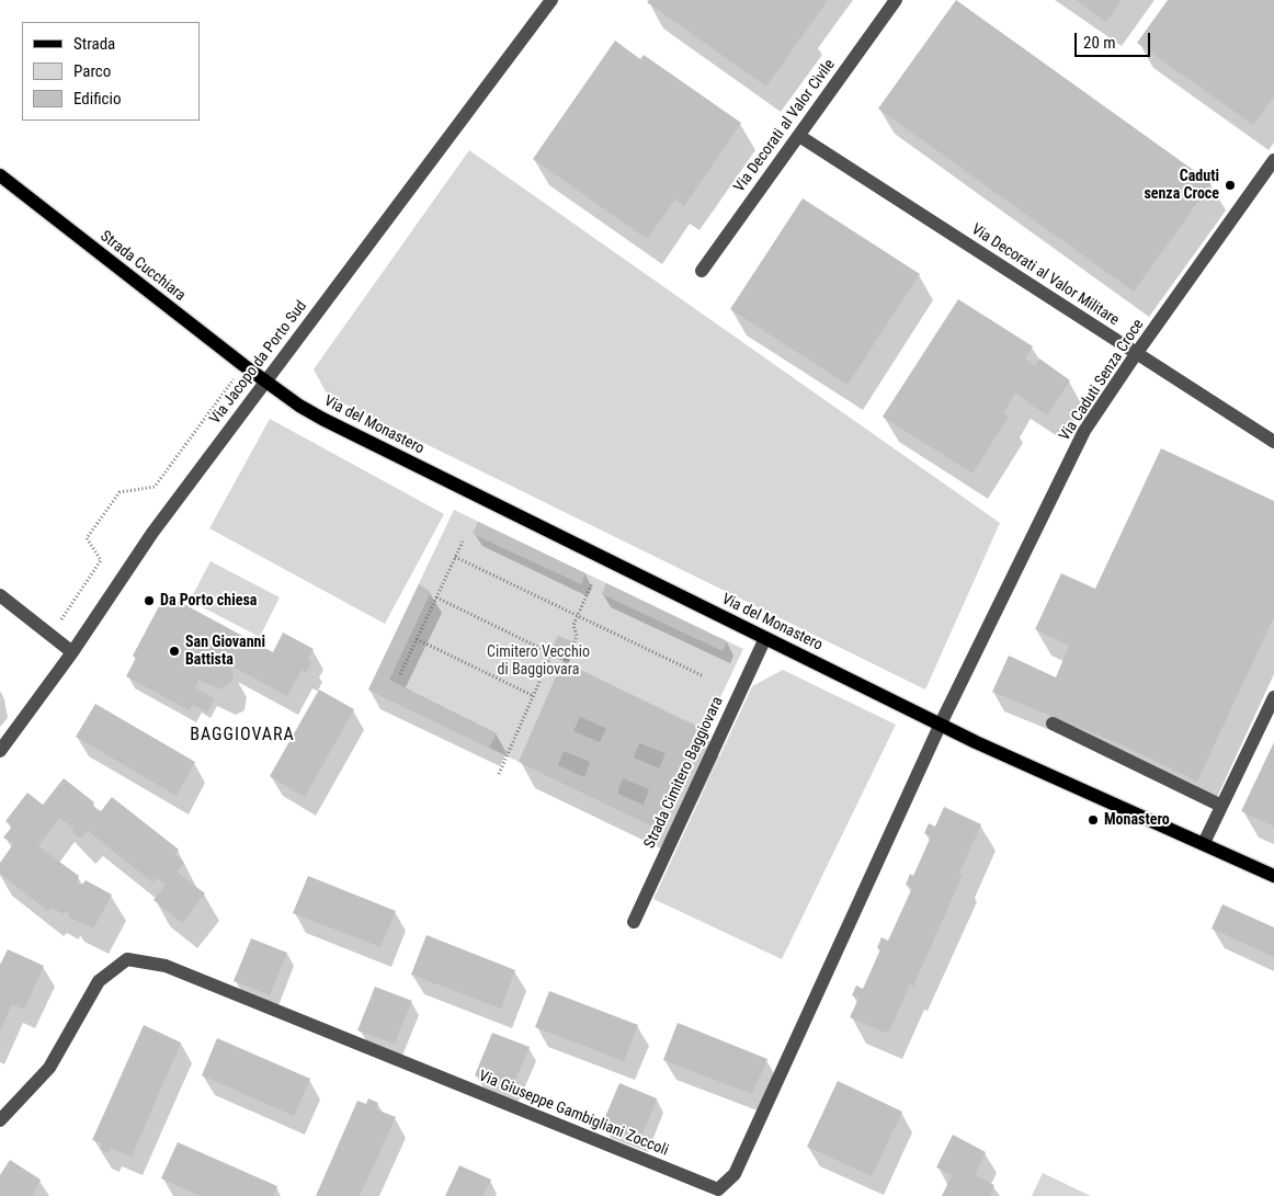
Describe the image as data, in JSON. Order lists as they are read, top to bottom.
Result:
{
  "streets": {
    "main road": ["Strada Cucchiara", "Via del Monastero"],
    "street": [
      "Via Decorati al Valor Civile",
      "Via Decorati al Valor Militare",
      "Via Jacopo da Porto Sud",
      "Via Caduti Senza Croce",
      "Strada Cimitero Baggiovara",
      "Via Giuseppe Gambigliani Zoccoli"
    ]
  },
  "crossings": [
    ["Via Decorati al Valor Civile", "Via Decorati al Valor Militare"],
    ["Strada Cucchiara", "Via Jacopo da Porto Sud"],
    ["Strada Cucchiara", "Via del Monastero"],
    ["Via Decorati al Valor Militare", "Via Caduti Senza Croce"],
    ["Via Jacopo da Porto Sud", "Via del Monastero"],
    ["Via Caduti Senza Croce", "Via del Monastero"],
    ["Via Caduti Senza Croce", "Via Giuseppe Gambigliani Zoccoli"],
    ["Via del Monastero", "Strada Cimitero Baggiovara"],
    ["Via del Monastero", "Via Giuseppe Gambigliani Zoccoli"]
  ],
  "districts": ["BAGGIOVARA"],
  "parks": ["Cimitero Vecchio di Baggiovara"],
  "places": [
    "Caduti senza Croce",
    "Da Porto chiesa",
    "San Giovanni Battista",
    "Monastero"
  ],
  "legend": ["Strada", "Parco", "Edificio"],
  "scale_bar": "20 m"
}
